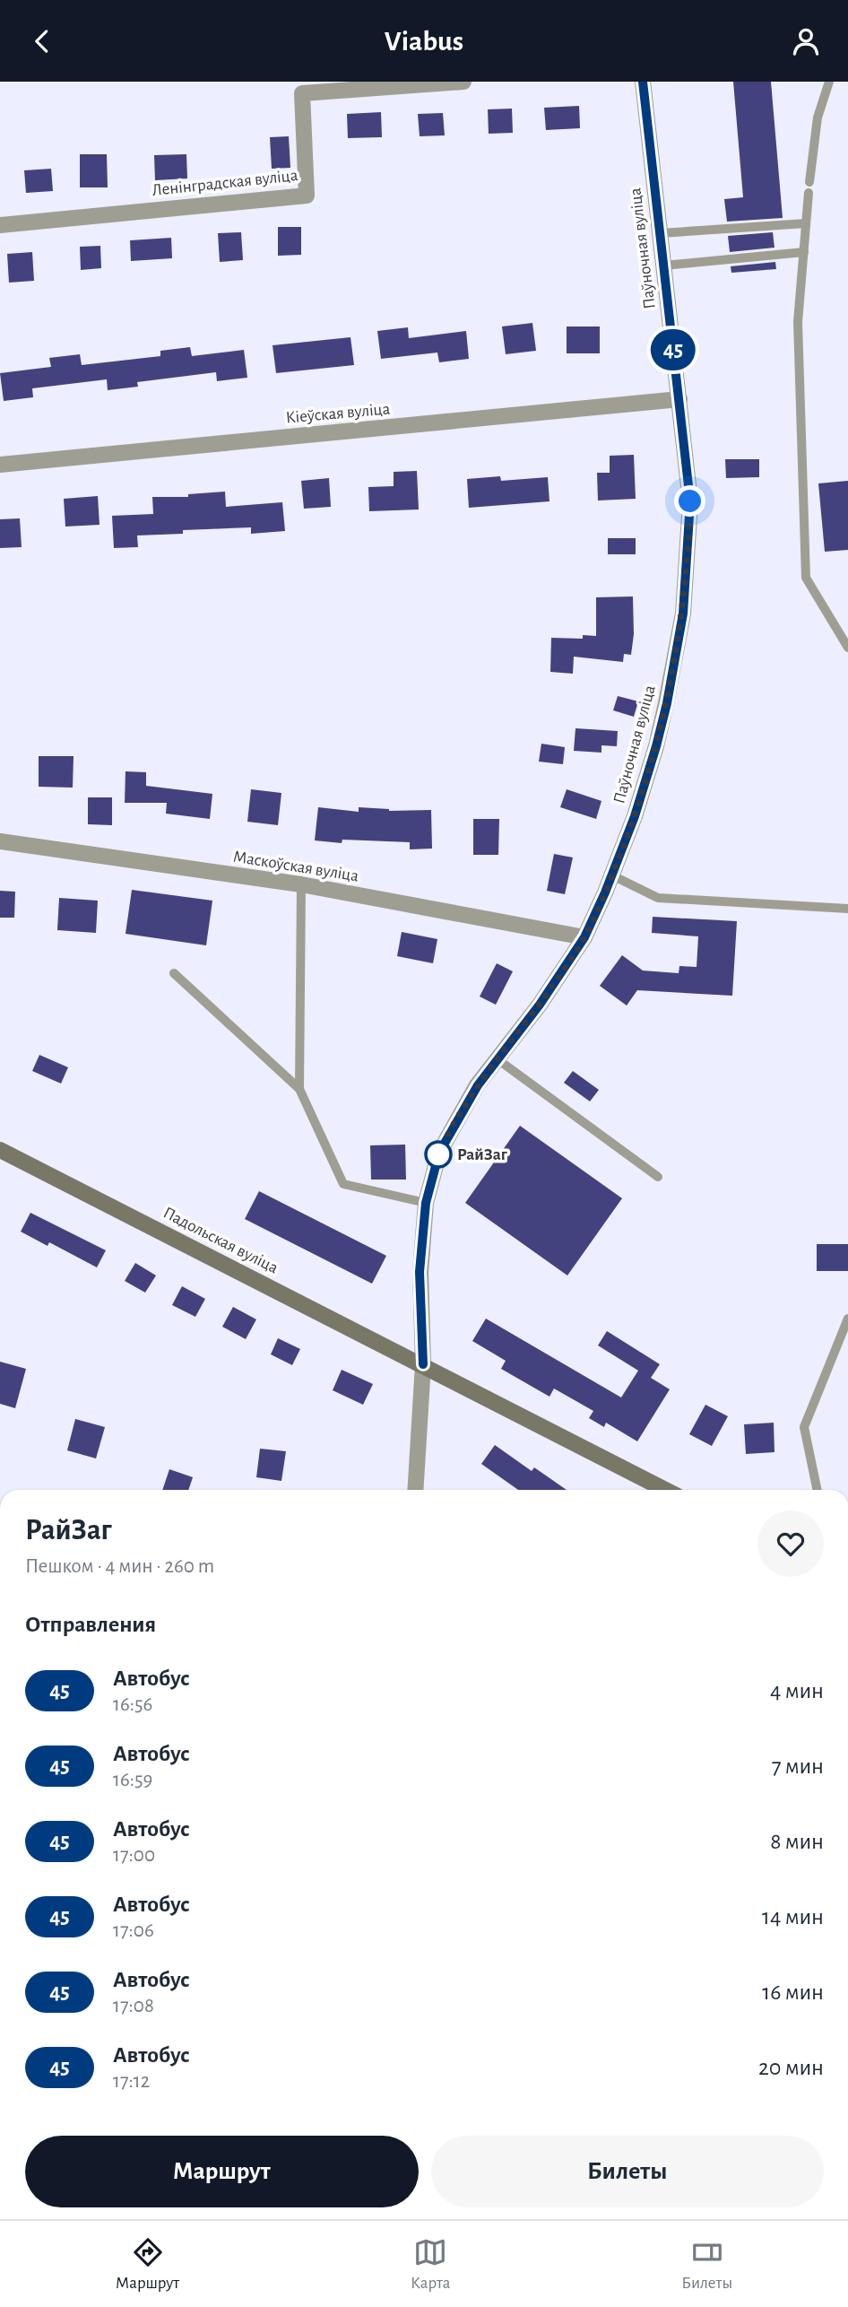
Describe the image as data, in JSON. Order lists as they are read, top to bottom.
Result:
{
  "streets": {
    "main road": ["Падольская вуліца"],
    "street": [
      "Ленінградская вуліца",
      "Паўночная вуліца",
      "Кіеўская вуліца",
      "Маскоўская вуліца"
    ]
  },
  "crossings": [
    ["Паўночная вуліца", "Кіеўская вуліца"],
    ["Паўночная вуліца", "Маскоўская вуліца"],
    ["Паўночная вуліца", "Падольская вуліца"]
  ],
  "places": ["РайЗаг"],
  "lines": ["bus line 45"],
  "page": {
    "header": "Viabus",
    "on_map": "45",
    "heading": [
      ["РайЗаг", "Пешком · 4 мин · 260 m"],
      "Отправления"
    ],
    "list": [
      {
        "mark": "45",
        "name": "Автобус",
        "note": "16:56",
        "value": "4 мин"
      },
      {
        "mark": "45",
        "name": "Автобус",
        "note": "16:59",
        "value": "7 мин"
      },
      {
        "mark": "45",
        "name": "Автобус",
        "note": "17:00",
        "value": "8 мин"
      },
      {
        "mark": "45",
        "name": "Автобус",
        "note": "17:06",
        "value": "14 мин"
      },
      {
        "mark": "45",
        "name": "Автобус",
        "note": "17:08",
        "value": "16 мин"
      },
      {
        "mark": "45",
        "name": "Автобус",
        "note": "17:12",
        "value": "20 мин"
      }
    ],
    "buttons": ["Маршрут", "Билеты"],
    "tabs": ["Маршрут", "Карта", "Билеты"]
  }
}
